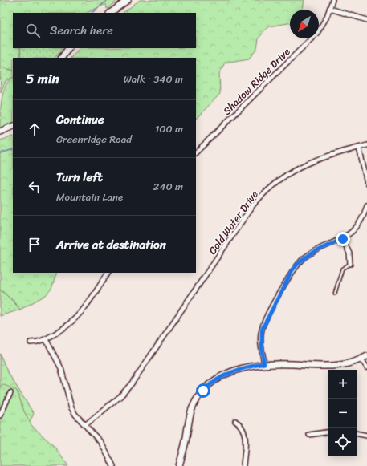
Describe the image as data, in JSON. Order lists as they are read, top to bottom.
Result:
{
  "streets": {
    "street": ["Shadow Ridge Drive", "Cold Water Drive"]
  },
  "north": "bottom left",
  "page": {
    "search": "Search here",
    "heading": ["5 min", "Walk · 340 m"],
    "list": [
      ["Continue", "Greenridge Road", "100 m"],
      ["Turn left", "Mountain Lane", "240 m"],
      "Arrive at destination"
    ],
    "map_buttons": ["+", "−"]
  }
}
